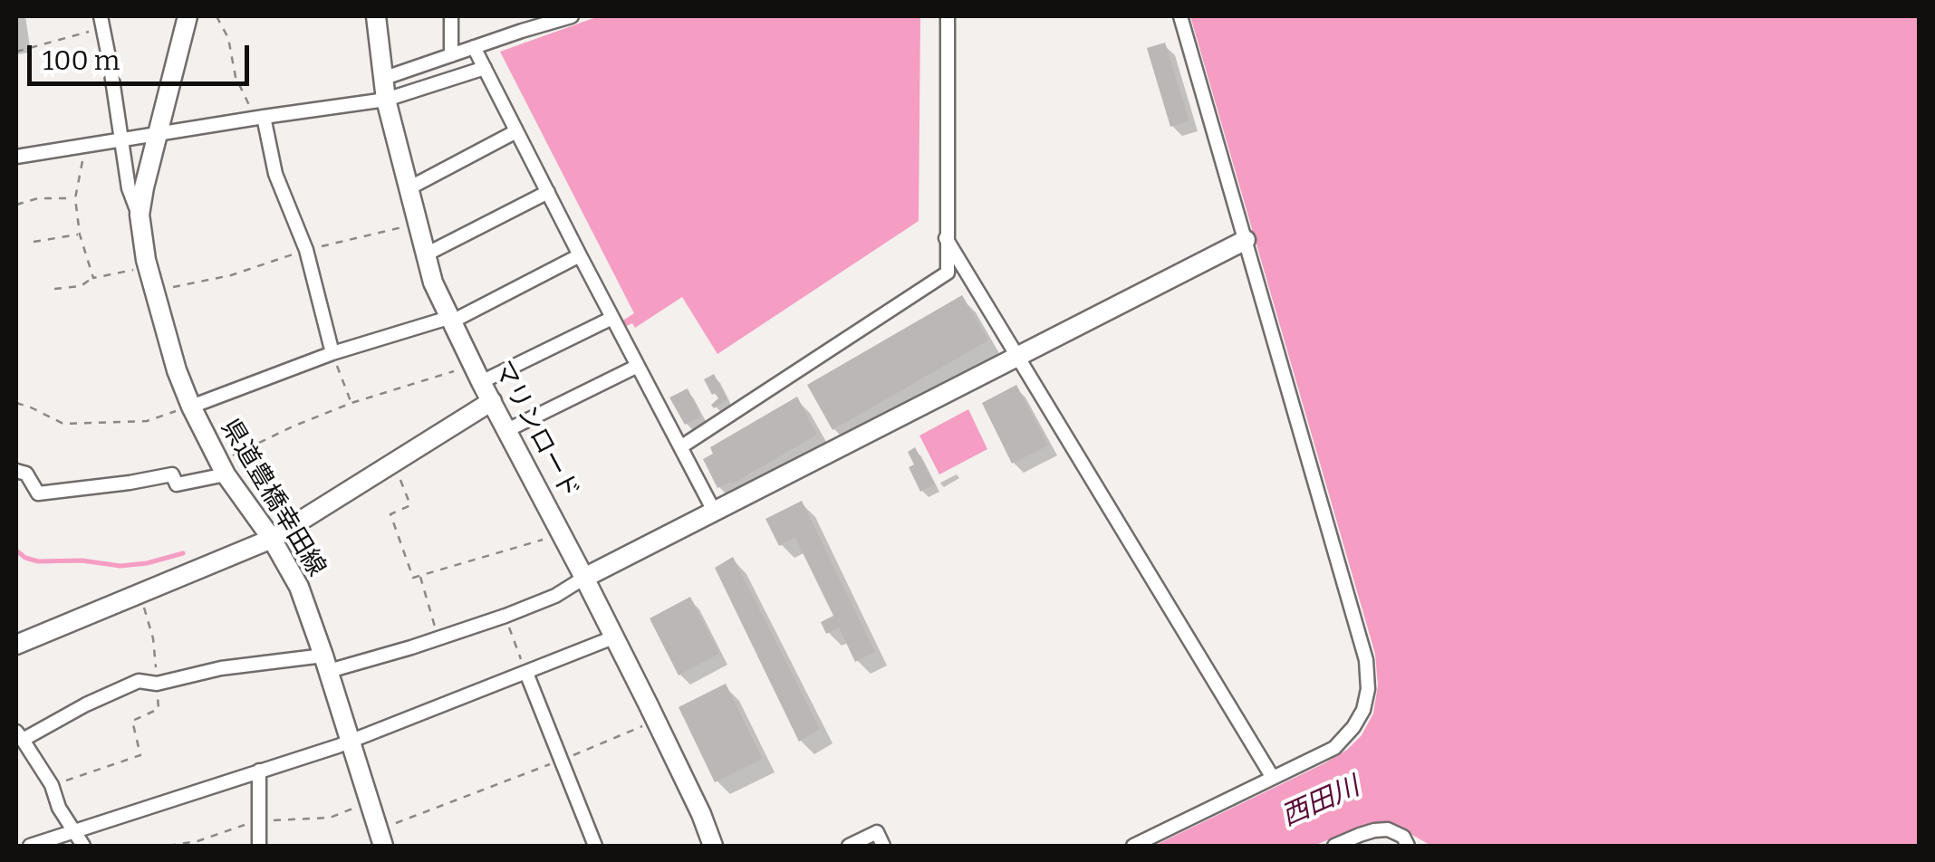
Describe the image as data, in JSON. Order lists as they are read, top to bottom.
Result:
{
  "streets": {
    "street": ["マリンロード", "県道豊橋幸田線"]
  },
  "water": ["西田川"],
  "scale_bar": "100 m"
}
